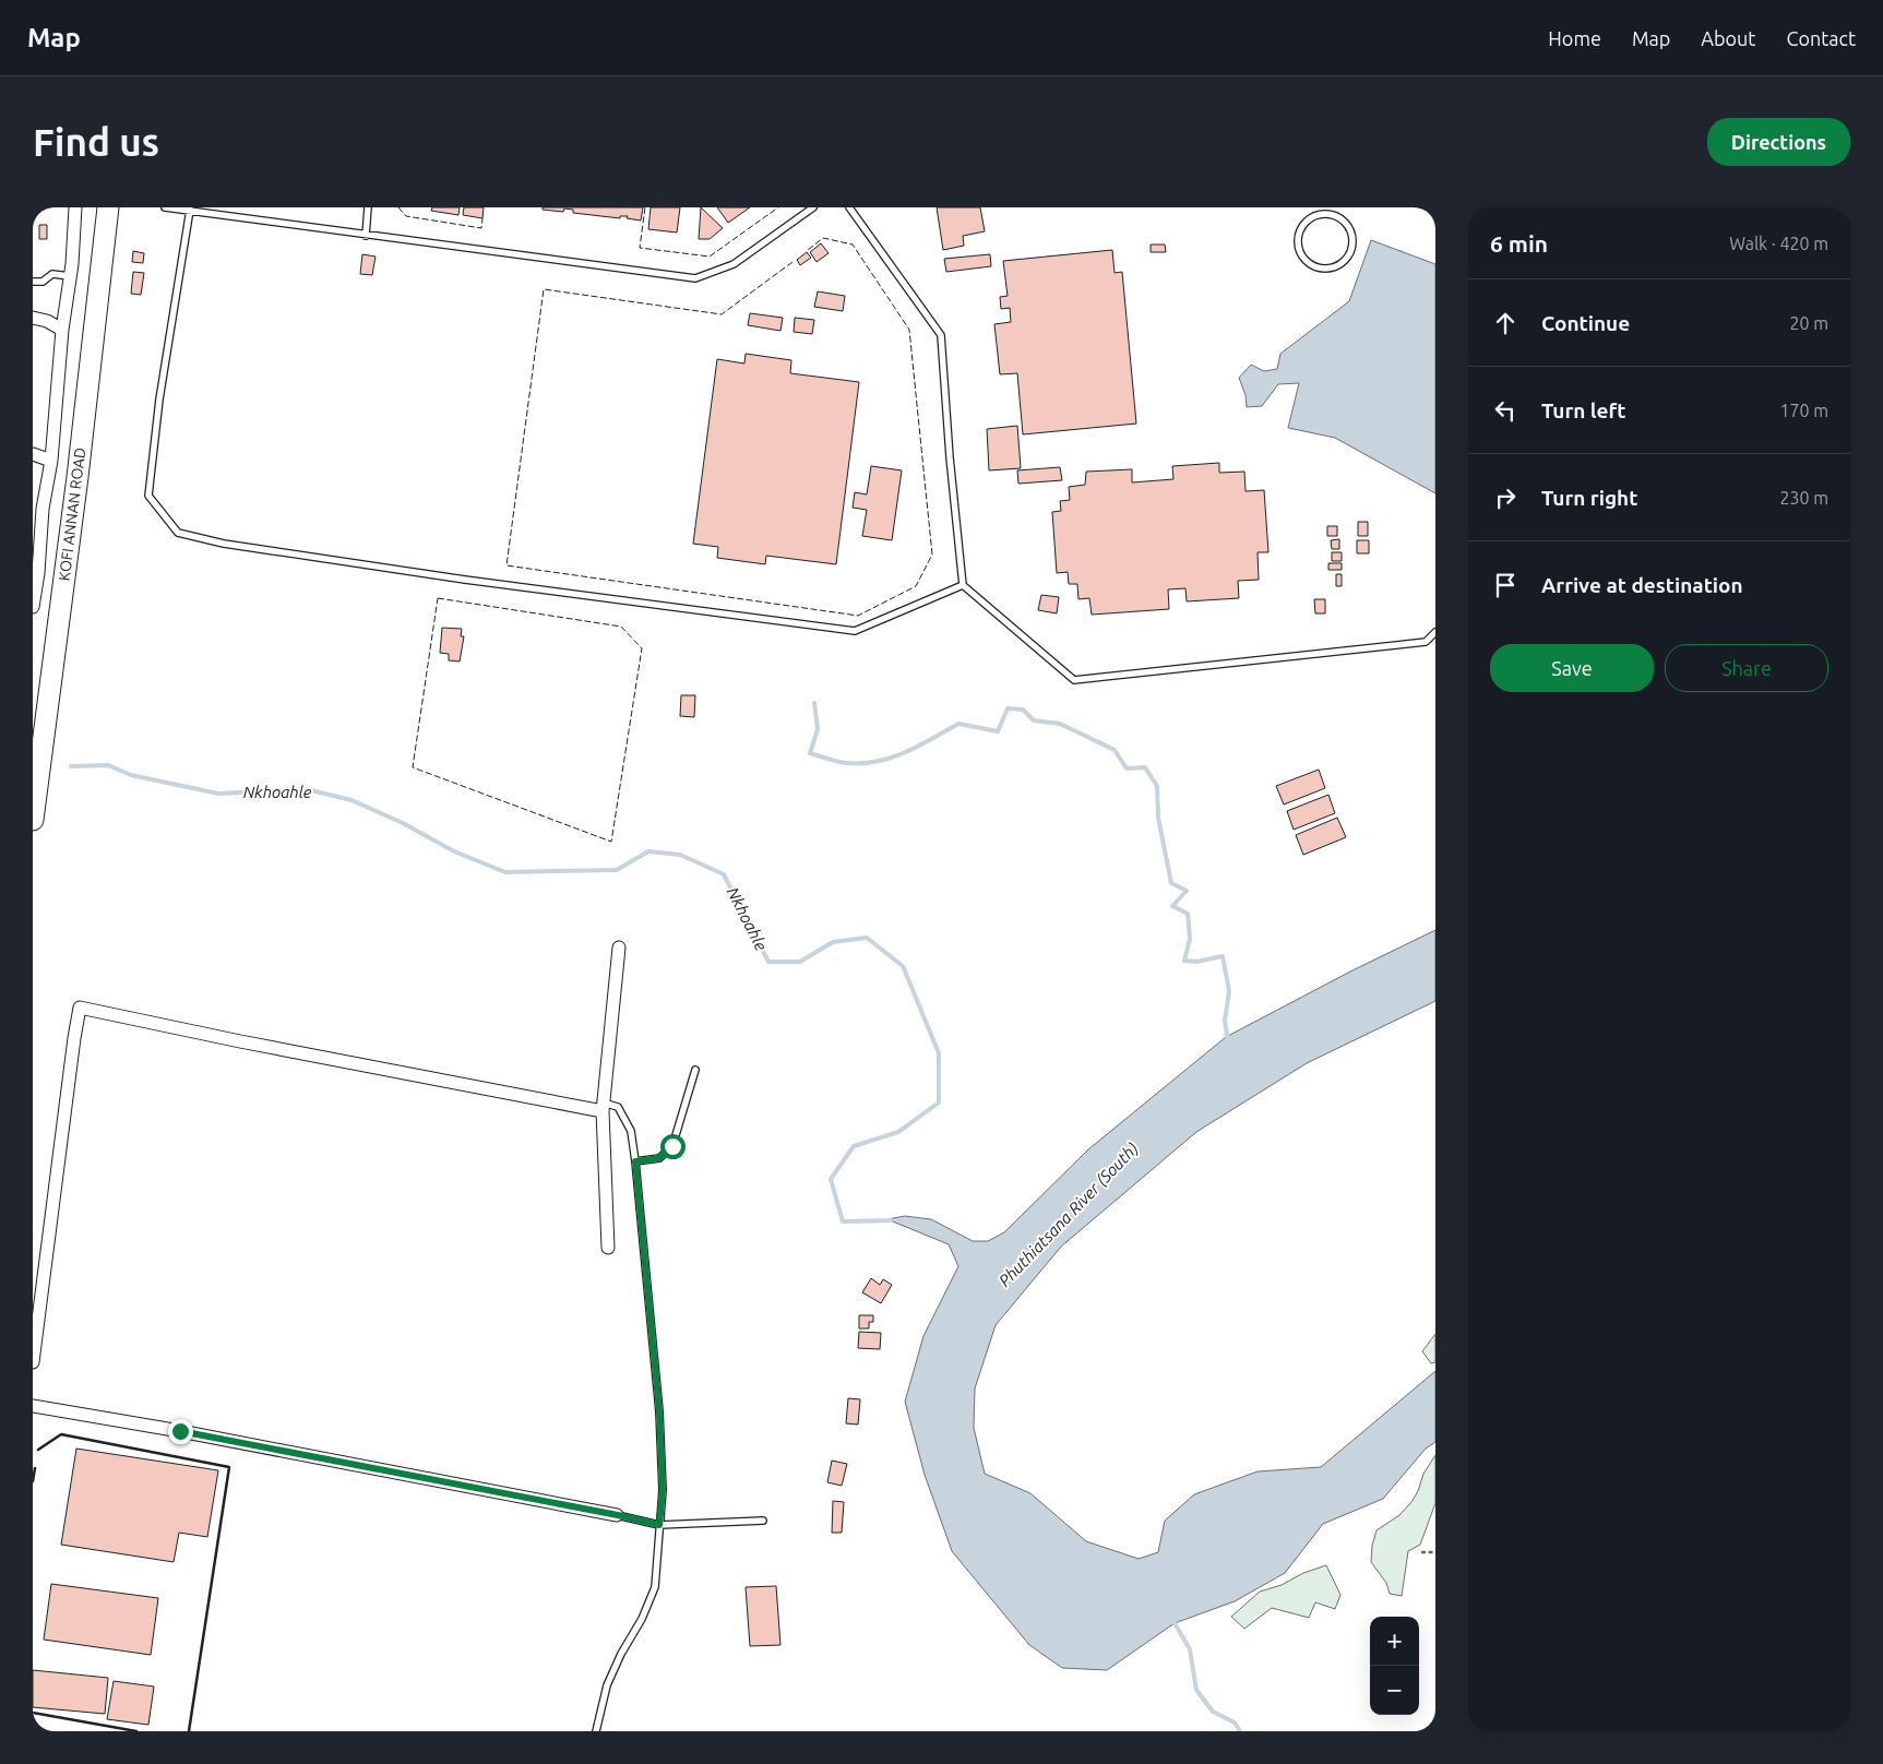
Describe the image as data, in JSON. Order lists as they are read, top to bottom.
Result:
{
  "streets": {
    "main road": ["KOFI ANNAN ROAD"]
  },
  "water": ["Nkhoahle", "Phuthiatsana River (South)"],
  "page": {
    "header": "Map",
    "nav": [
      "Home",
      "Map",
      "About",
      "Contact"
    ],
    "buttons": [
      "Directions",
      ["Save", "Share"]
    ],
    "title": "Find us",
    "heading": ["6 min", "Walk · 420 m"],
    "list": [
      ["Continue", "20 m"],
      ["Turn left", "170 m"],
      ["Turn right", "230 m"],
      "Arrive at destination"
    ],
    "map_buttons": ["+", "−"]
  }
}
